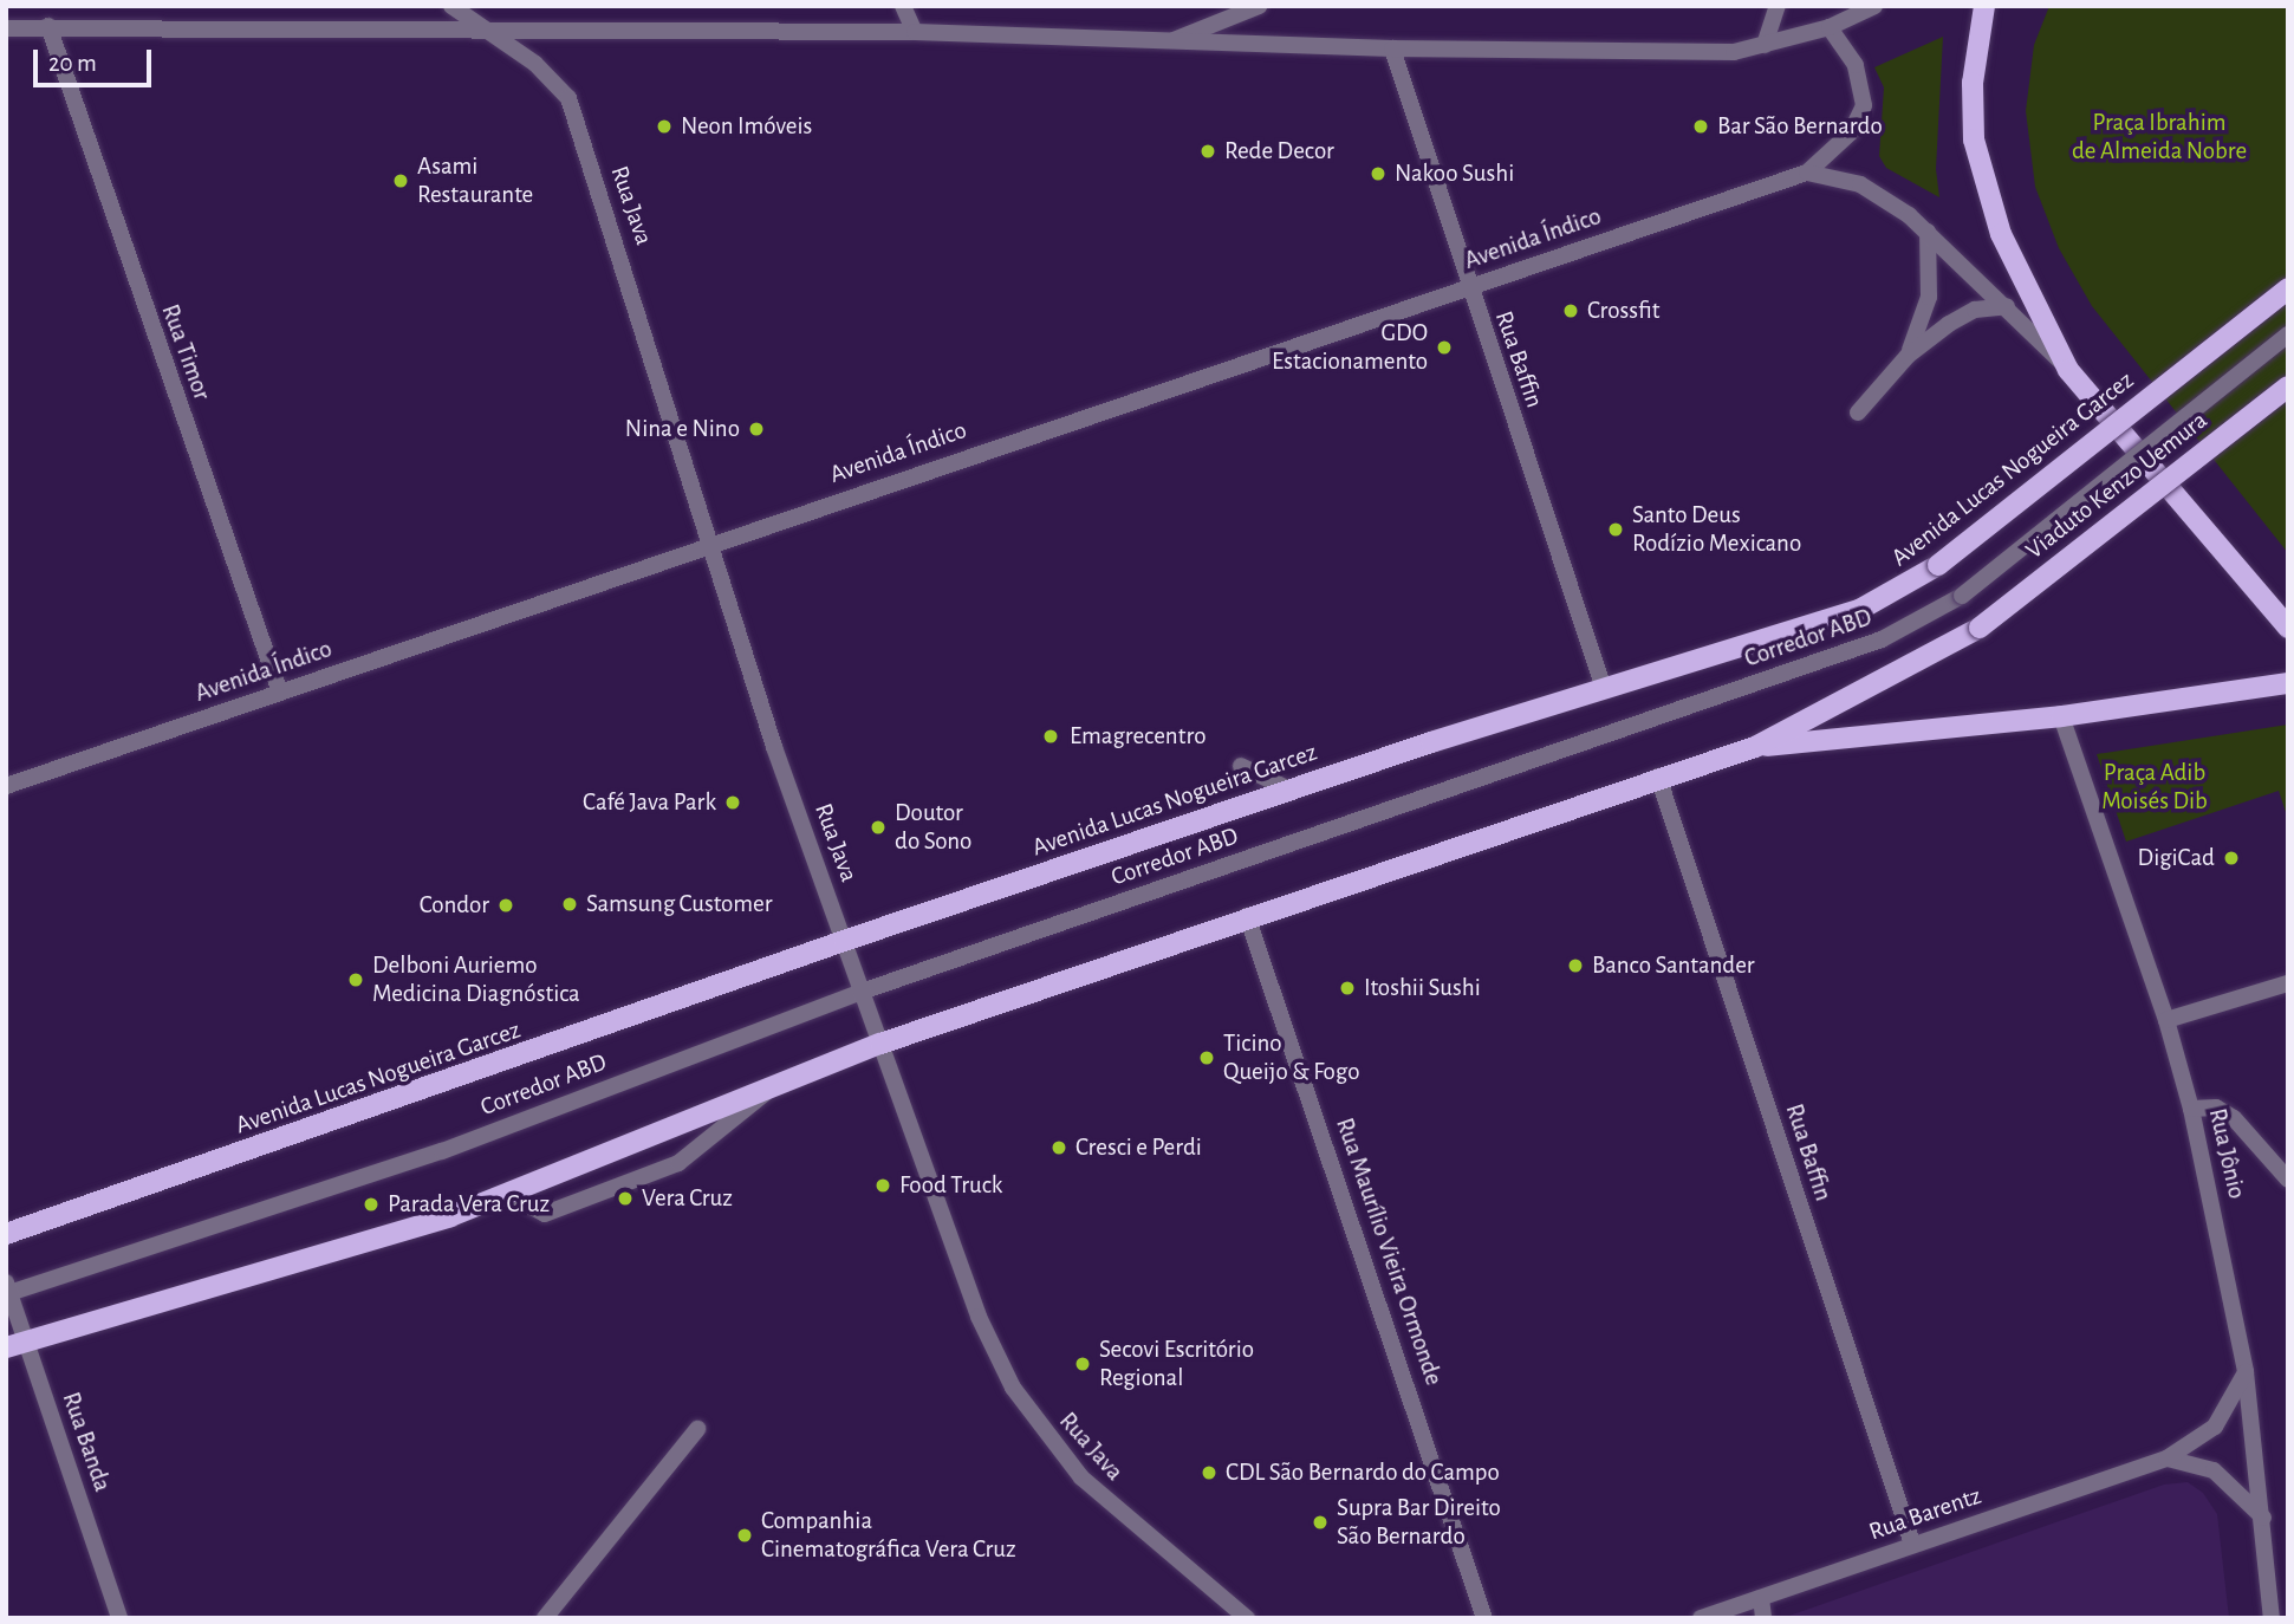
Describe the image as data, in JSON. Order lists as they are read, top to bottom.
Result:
{
  "streets": {
    "main road": ["Avenida Lucas Nogueira Garcez", "Viaduto Kenzo Uemura"],
    "street": [
      "Rua Java",
      "Avenida Índico",
      "Rua Timor",
      "Rua Baffin",
      "Corredor ABD",
      "Rua Jônio",
      "Rua Maurílio Vieira Ormonde",
      "Rua Banda",
      "Rua Barentz"
    ]
  },
  "crossings": [
    ["Rua Java", "Avenida Índico"],
    ["Rua Java", "Avenida Lucas Nogueira Garcez"],
    ["Rua Java", "Corredor ABD"],
    ["Avenida Índico", "Rua Timor"],
    ["Avenida Índico", "Rua Baffin"],
    ["Rua Baffin", "Avenida Lucas Nogueira Garcez"],
    ["Rua Baffin", "Rua Barentz"],
    ["Corredor ABD", "Rua Banda"],
    ["Rua Jônio", "Rua Barentz"]
  ],
  "parks": ["Praça Ibrahim de Almeida Nobre", "Praça Adib Moisés Dib"],
  "places": [
    "Neon Imóveis",
    "Bar São Bernardo",
    "Rede Decor",
    "Nakoo Sushi",
    "Asami Restaurante",
    "Crossfit",
    "GDO Estacionamento",
    "Nina e Nino",
    "Santo Deus Rodízio Mexicano",
    "Emagrecentro",
    "Café Java Park",
    "Doutor do Sono",
    "DigiCad",
    "Samsung Customer",
    "Condor",
    "Banco Santander",
    "Delboni Auriemo Medicina Diagnóstica",
    "Itoshii Sushi",
    "Ticino Queijo & Fogo",
    "Cresci e Perdi",
    "Food Truck",
    "Vera Cruz",
    "Parada Vera Cruz",
    "Secovi Escritório Regional",
    "CDL São Bernardo do Campo",
    "Supra Bar Direito São Bernardo",
    "Companhia Cinematográfica Vera Cruz"
  ],
  "scale_bar": "20 m"
}
